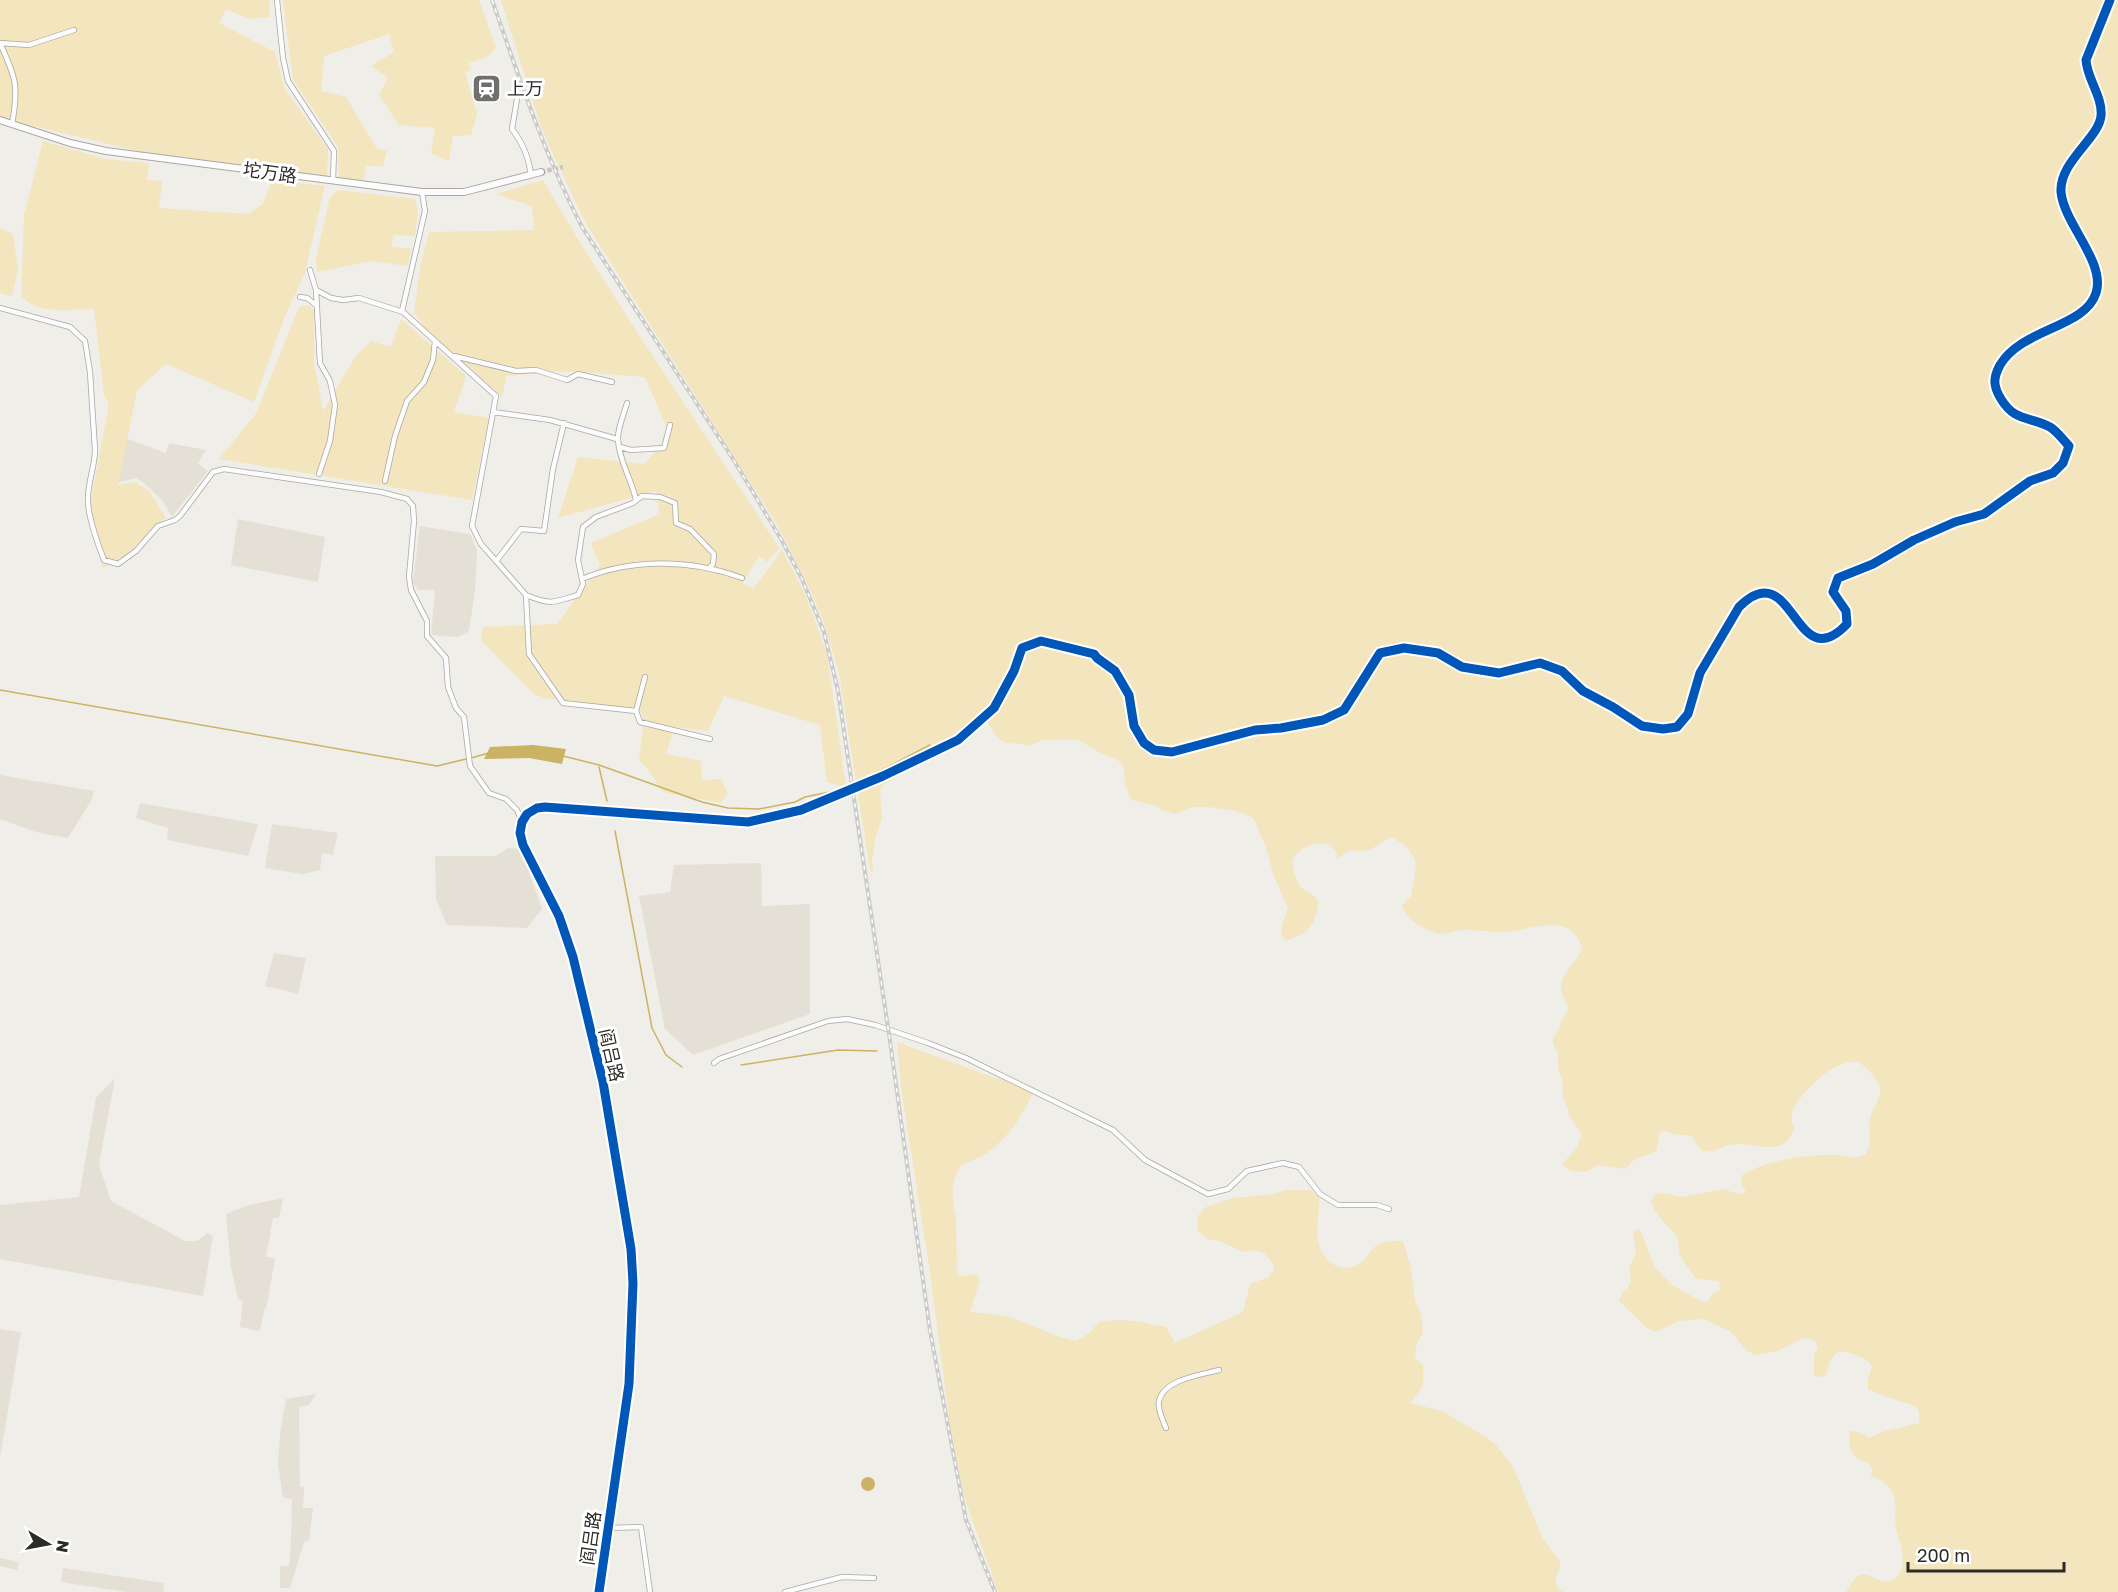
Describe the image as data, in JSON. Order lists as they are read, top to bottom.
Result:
{
  "streets": {
    "main road": ["坨万路"],
    "street": ["阎吕路"]
  },
  "places": {
    "station": ["上万"]
  },
  "scale_bar": "200 m",
  "north": "right"
}
